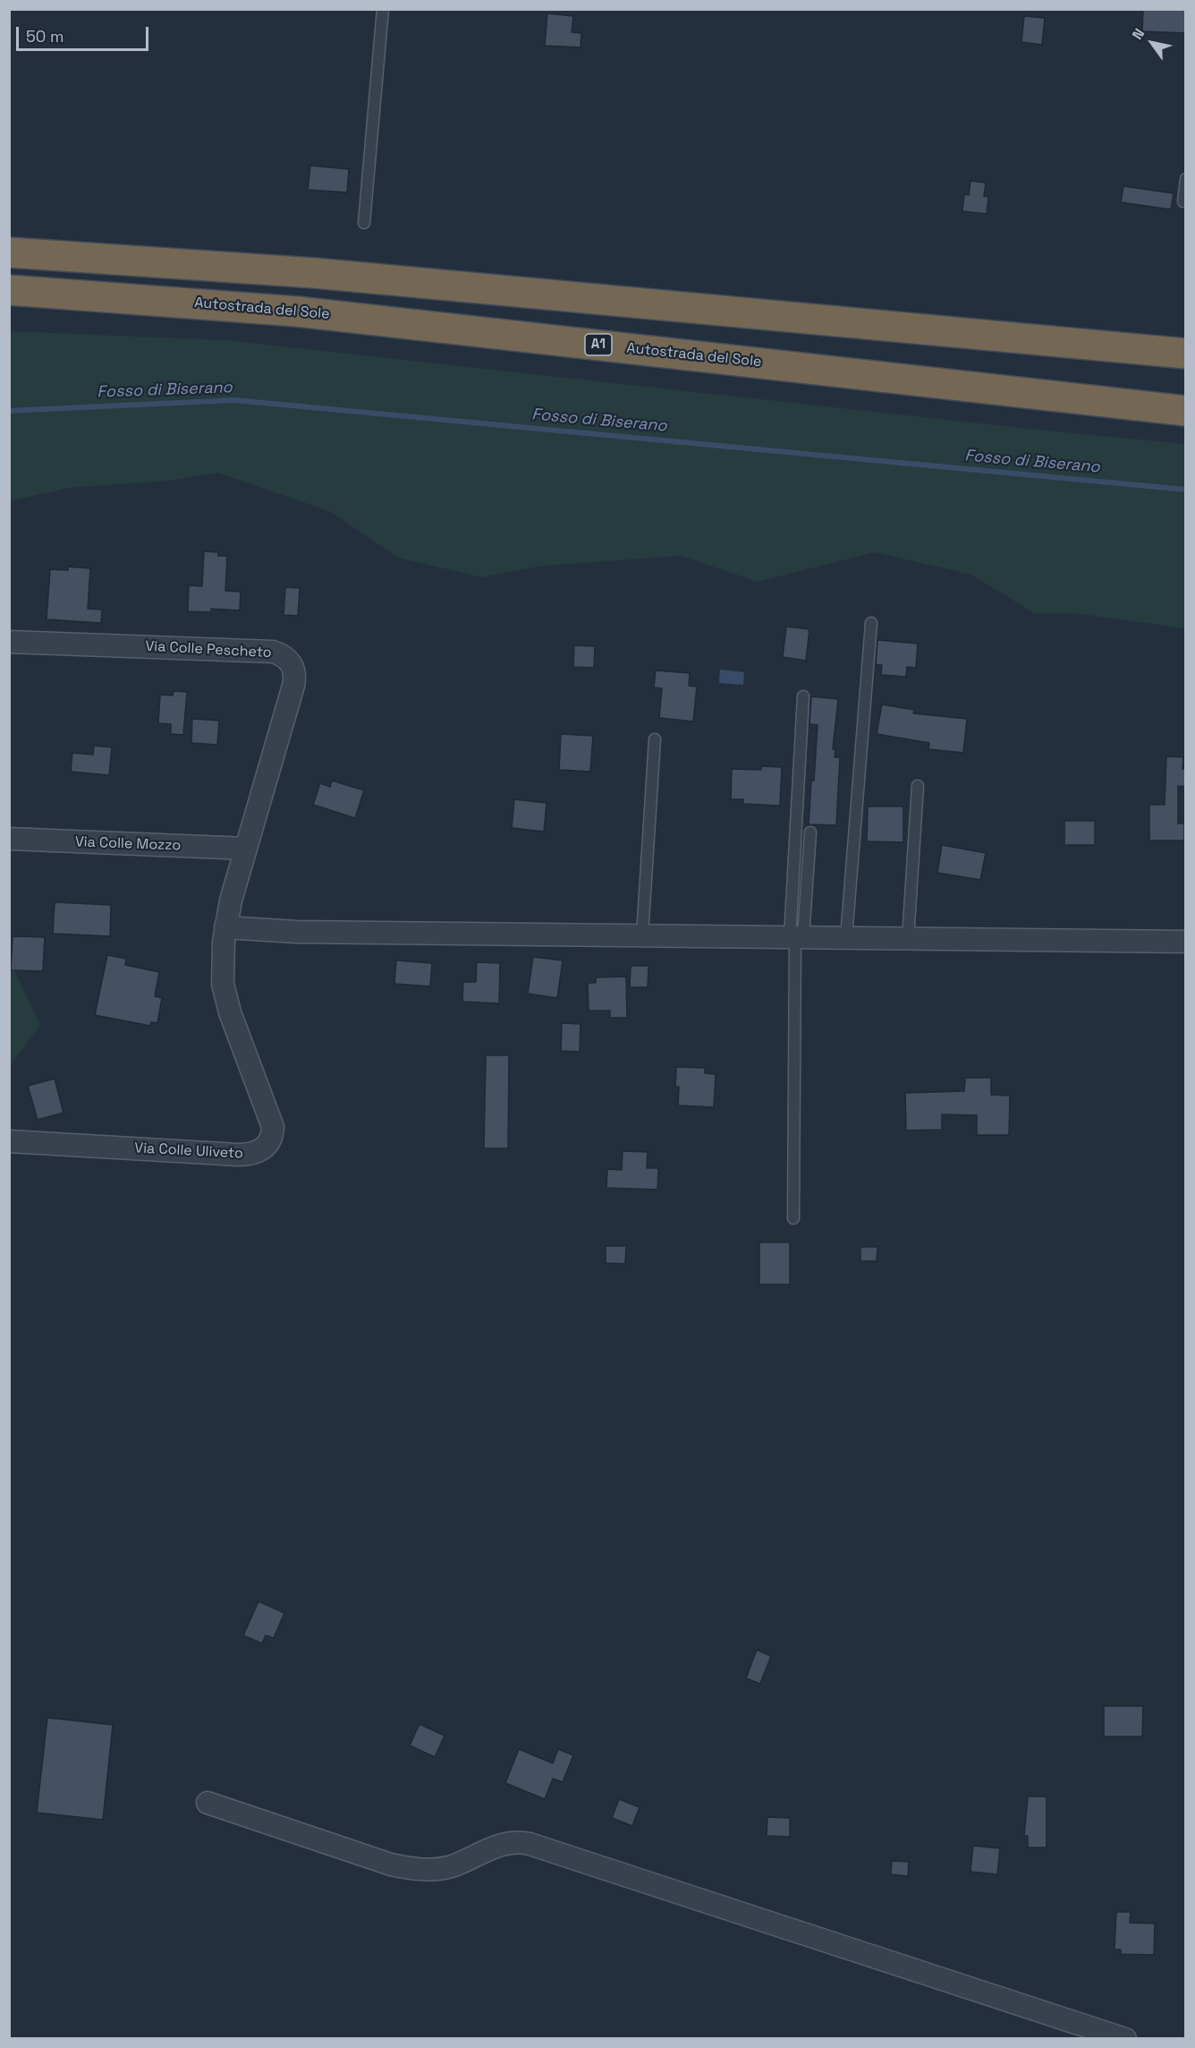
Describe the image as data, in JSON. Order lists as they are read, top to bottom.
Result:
{
  "streets": {
    "highway": ["Autostrada del Sole", "A1"],
    "street": ["Via Colle Pescheto", "Via Colle Mozzo", "Via Colle Uliveto"]
  },
  "crossings": [
    ["Via Colle Pescheto", "Via Colle Mozzo"],
    ["Via Colle Pescheto", "Via Colle Uliveto"]
  ],
  "water": ["Fosso di Biserano"],
  "scale_bar": "50 m",
  "north": "top left"
}
